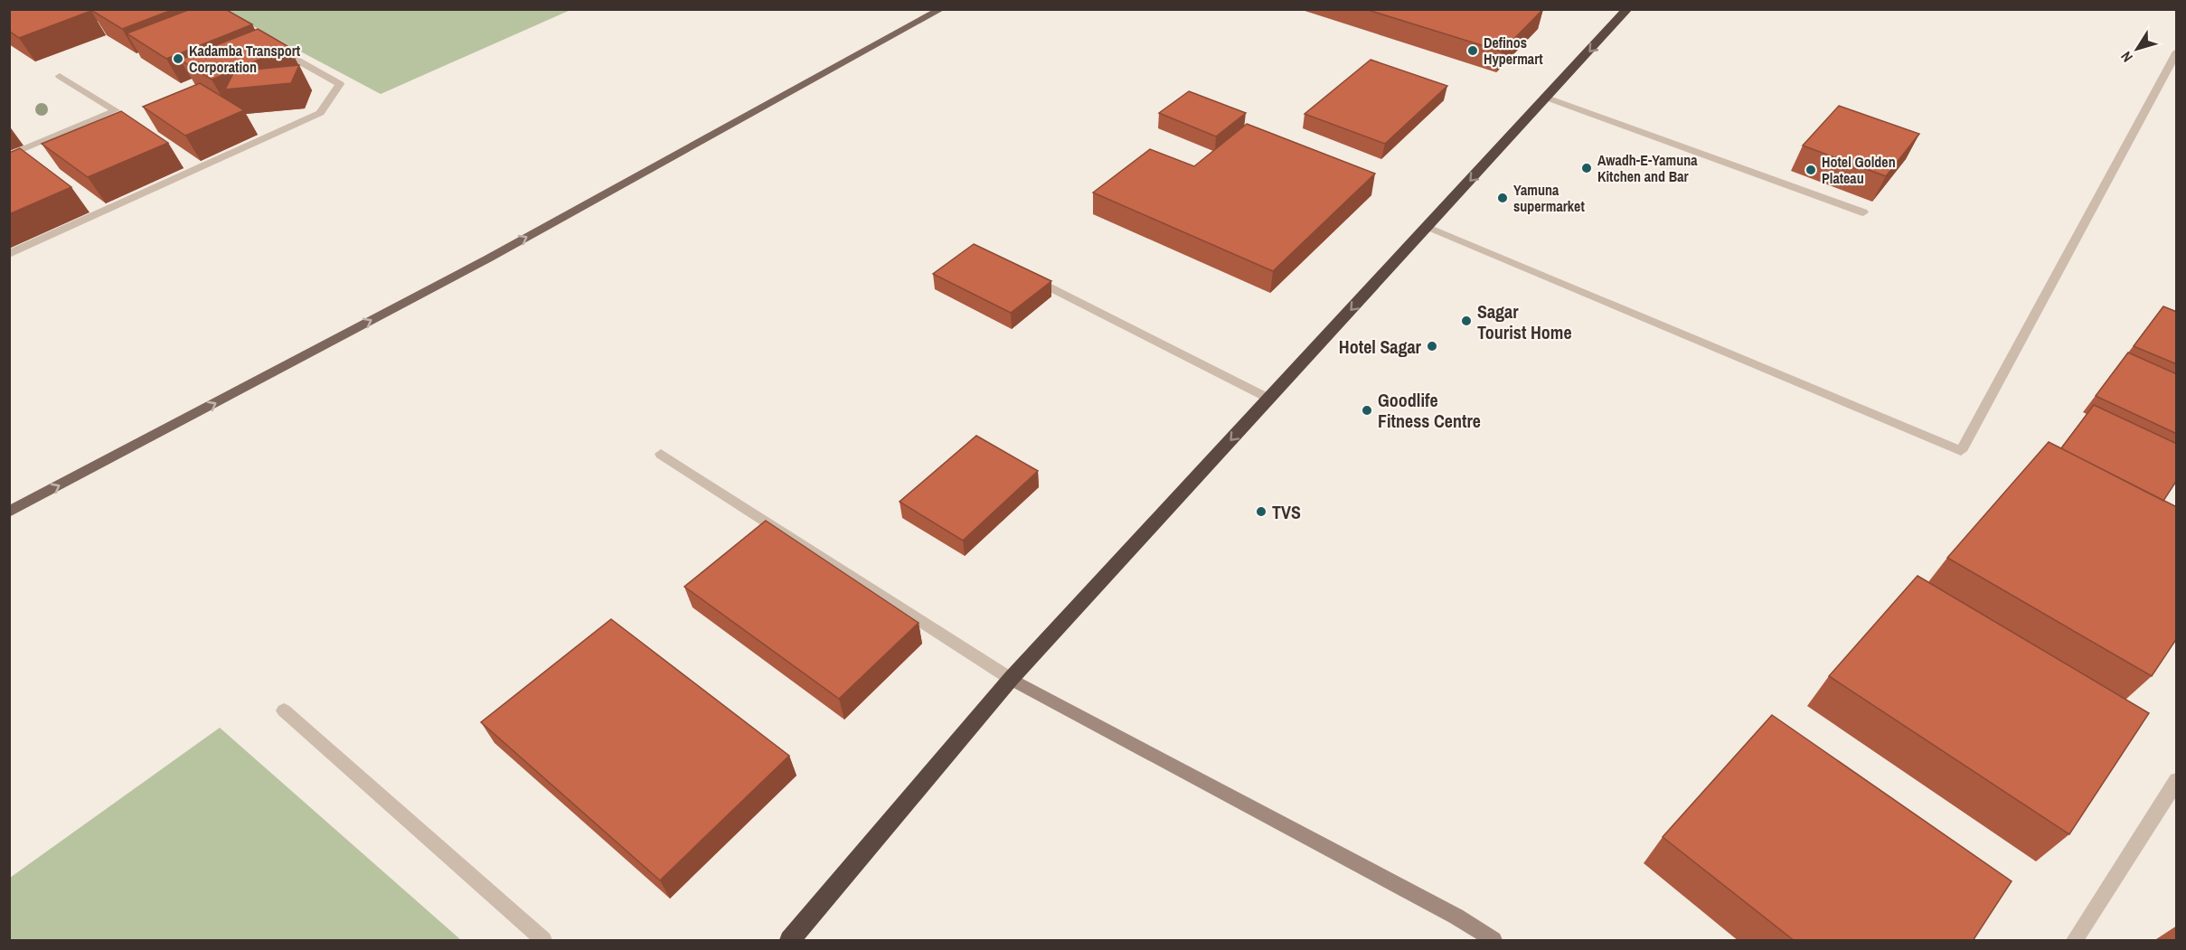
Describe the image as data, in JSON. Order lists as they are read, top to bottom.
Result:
{
  "places": [
    "Definos Hypermart",
    "Kadamba Transport Corporation",
    "Awadh-E-Yamuna Kitchen and Bar",
    "Hotel Golden Plateau",
    "Yamuna supermarket",
    "Sagar Tourist Home",
    "Hotel Sagar",
    "Goodlife Fitness Centre",
    "TVS"
  ],
  "north": "bottom left"
}
